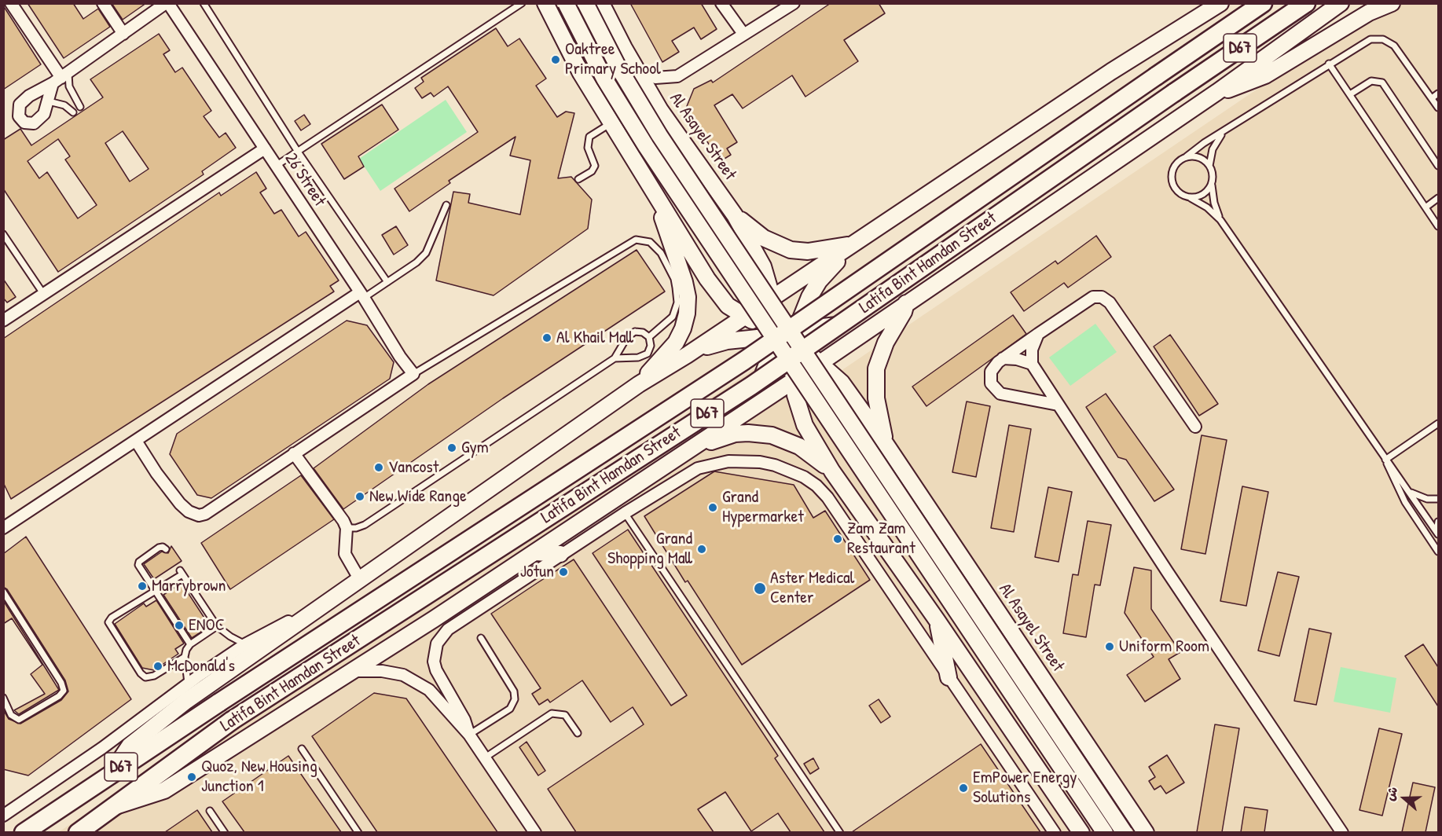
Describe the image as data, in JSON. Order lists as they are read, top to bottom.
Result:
{
  "streets": {
    "main road": ["D67", "Latifa Bint Hamdan Street"],
    "street": ["Al Asayel Street", "26 Street"]
  },
  "places": [
    "Oaktree Primary School",
    "Al Khail Mall",
    "Gym",
    "Vancost",
    "New Wide Range",
    "Grand Hypermarket",
    "Zam Zam Restaurant",
    "Grand Shopping Mall",
    "Jotun",
    "Marrybrown",
    "Aster Medical Center",
    "ENOC",
    "Uniform Room",
    "McDonald's",
    "Quoz, New Housing Junction 1",
    "EmPower Energy Solutions"
  ],
  "north": "left"
}
